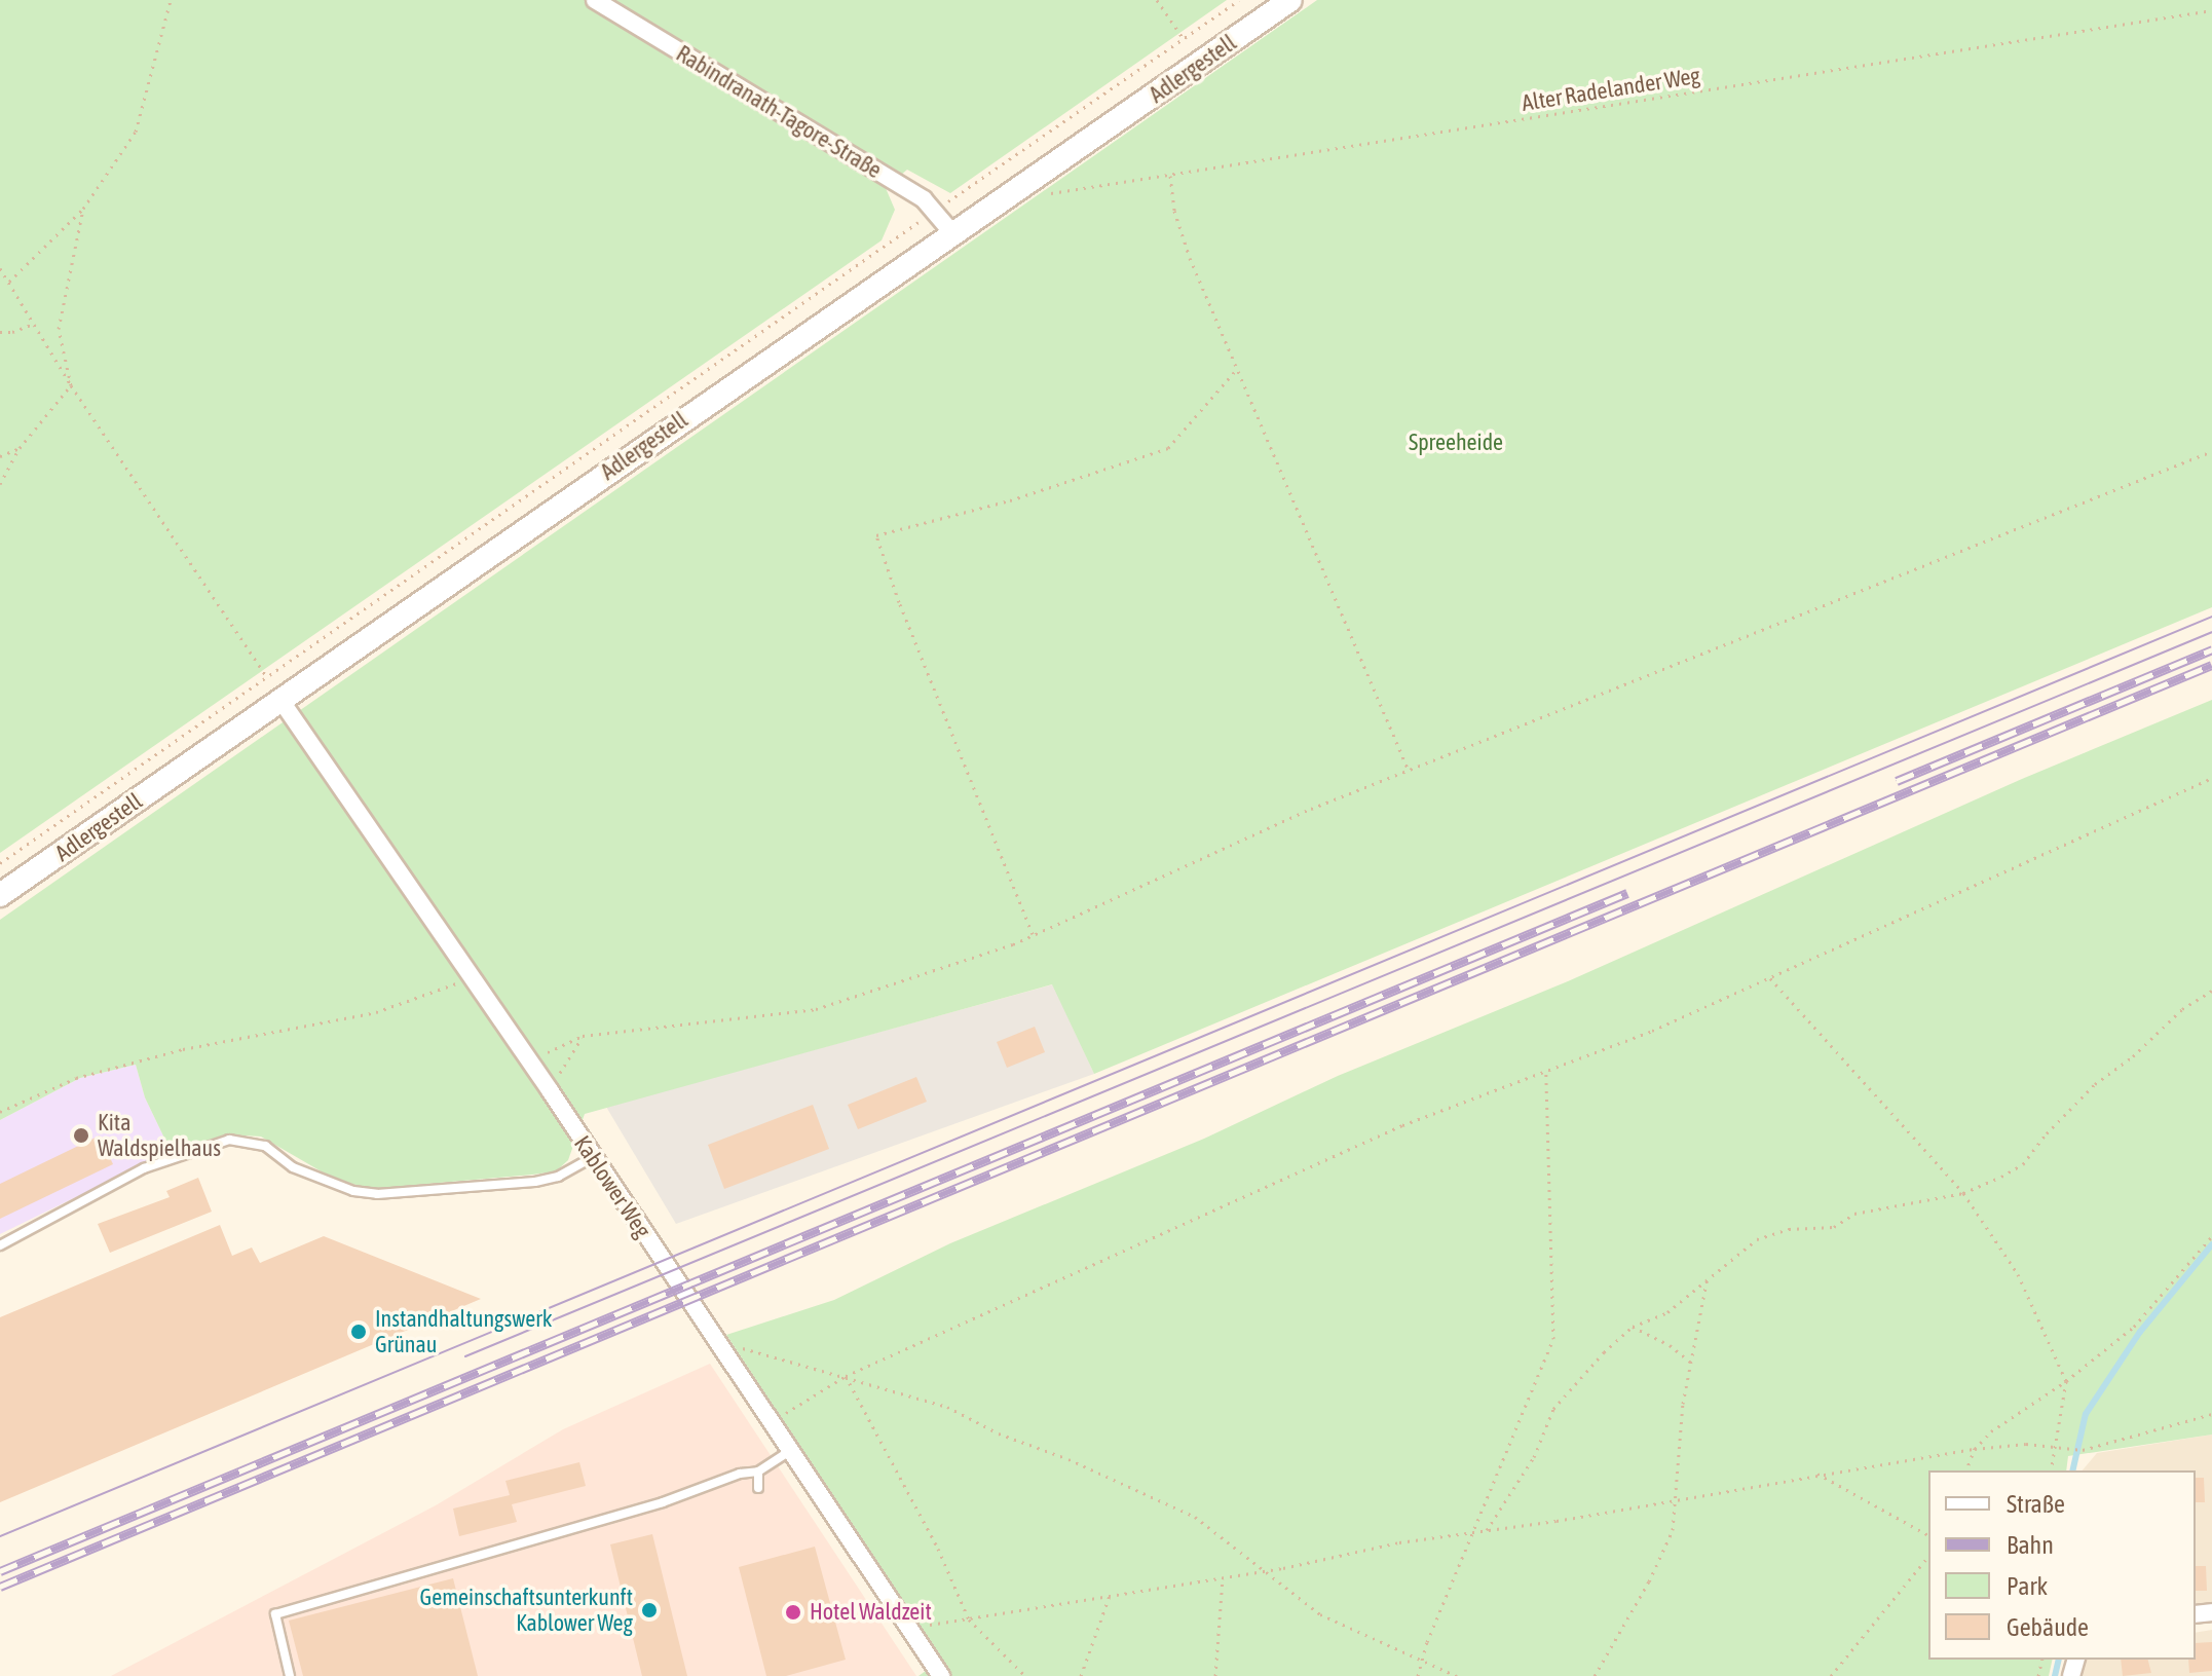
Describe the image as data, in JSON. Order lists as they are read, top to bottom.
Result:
{
  "streets": {
    "main road": ["Adlergestell"],
    "street": ["Rabindranath-Tagore-Straße", "Kablower Weg"],
    "path": ["Alter Radelander Weg"]
  },
  "crossings": [
    ["Adlergestell", "Alter Radelander Weg"],
    ["Adlergestell", "Rabindranath-Tagore-Straße"],
    ["Adlergestell", "Kablower Weg"]
  ],
  "parks": ["Spreeheide"],
  "places": [
    "Kita Waldspielhaus",
    "Instandhaltungswerk Grünau",
    "Gemeinschaftsunterkunft Kablower Weg",
    "Hotel Waldzeit"
  ],
  "legend": [
    "Straße",
    "Bahn",
    "Park",
    "Gebäude"
  ]
}
